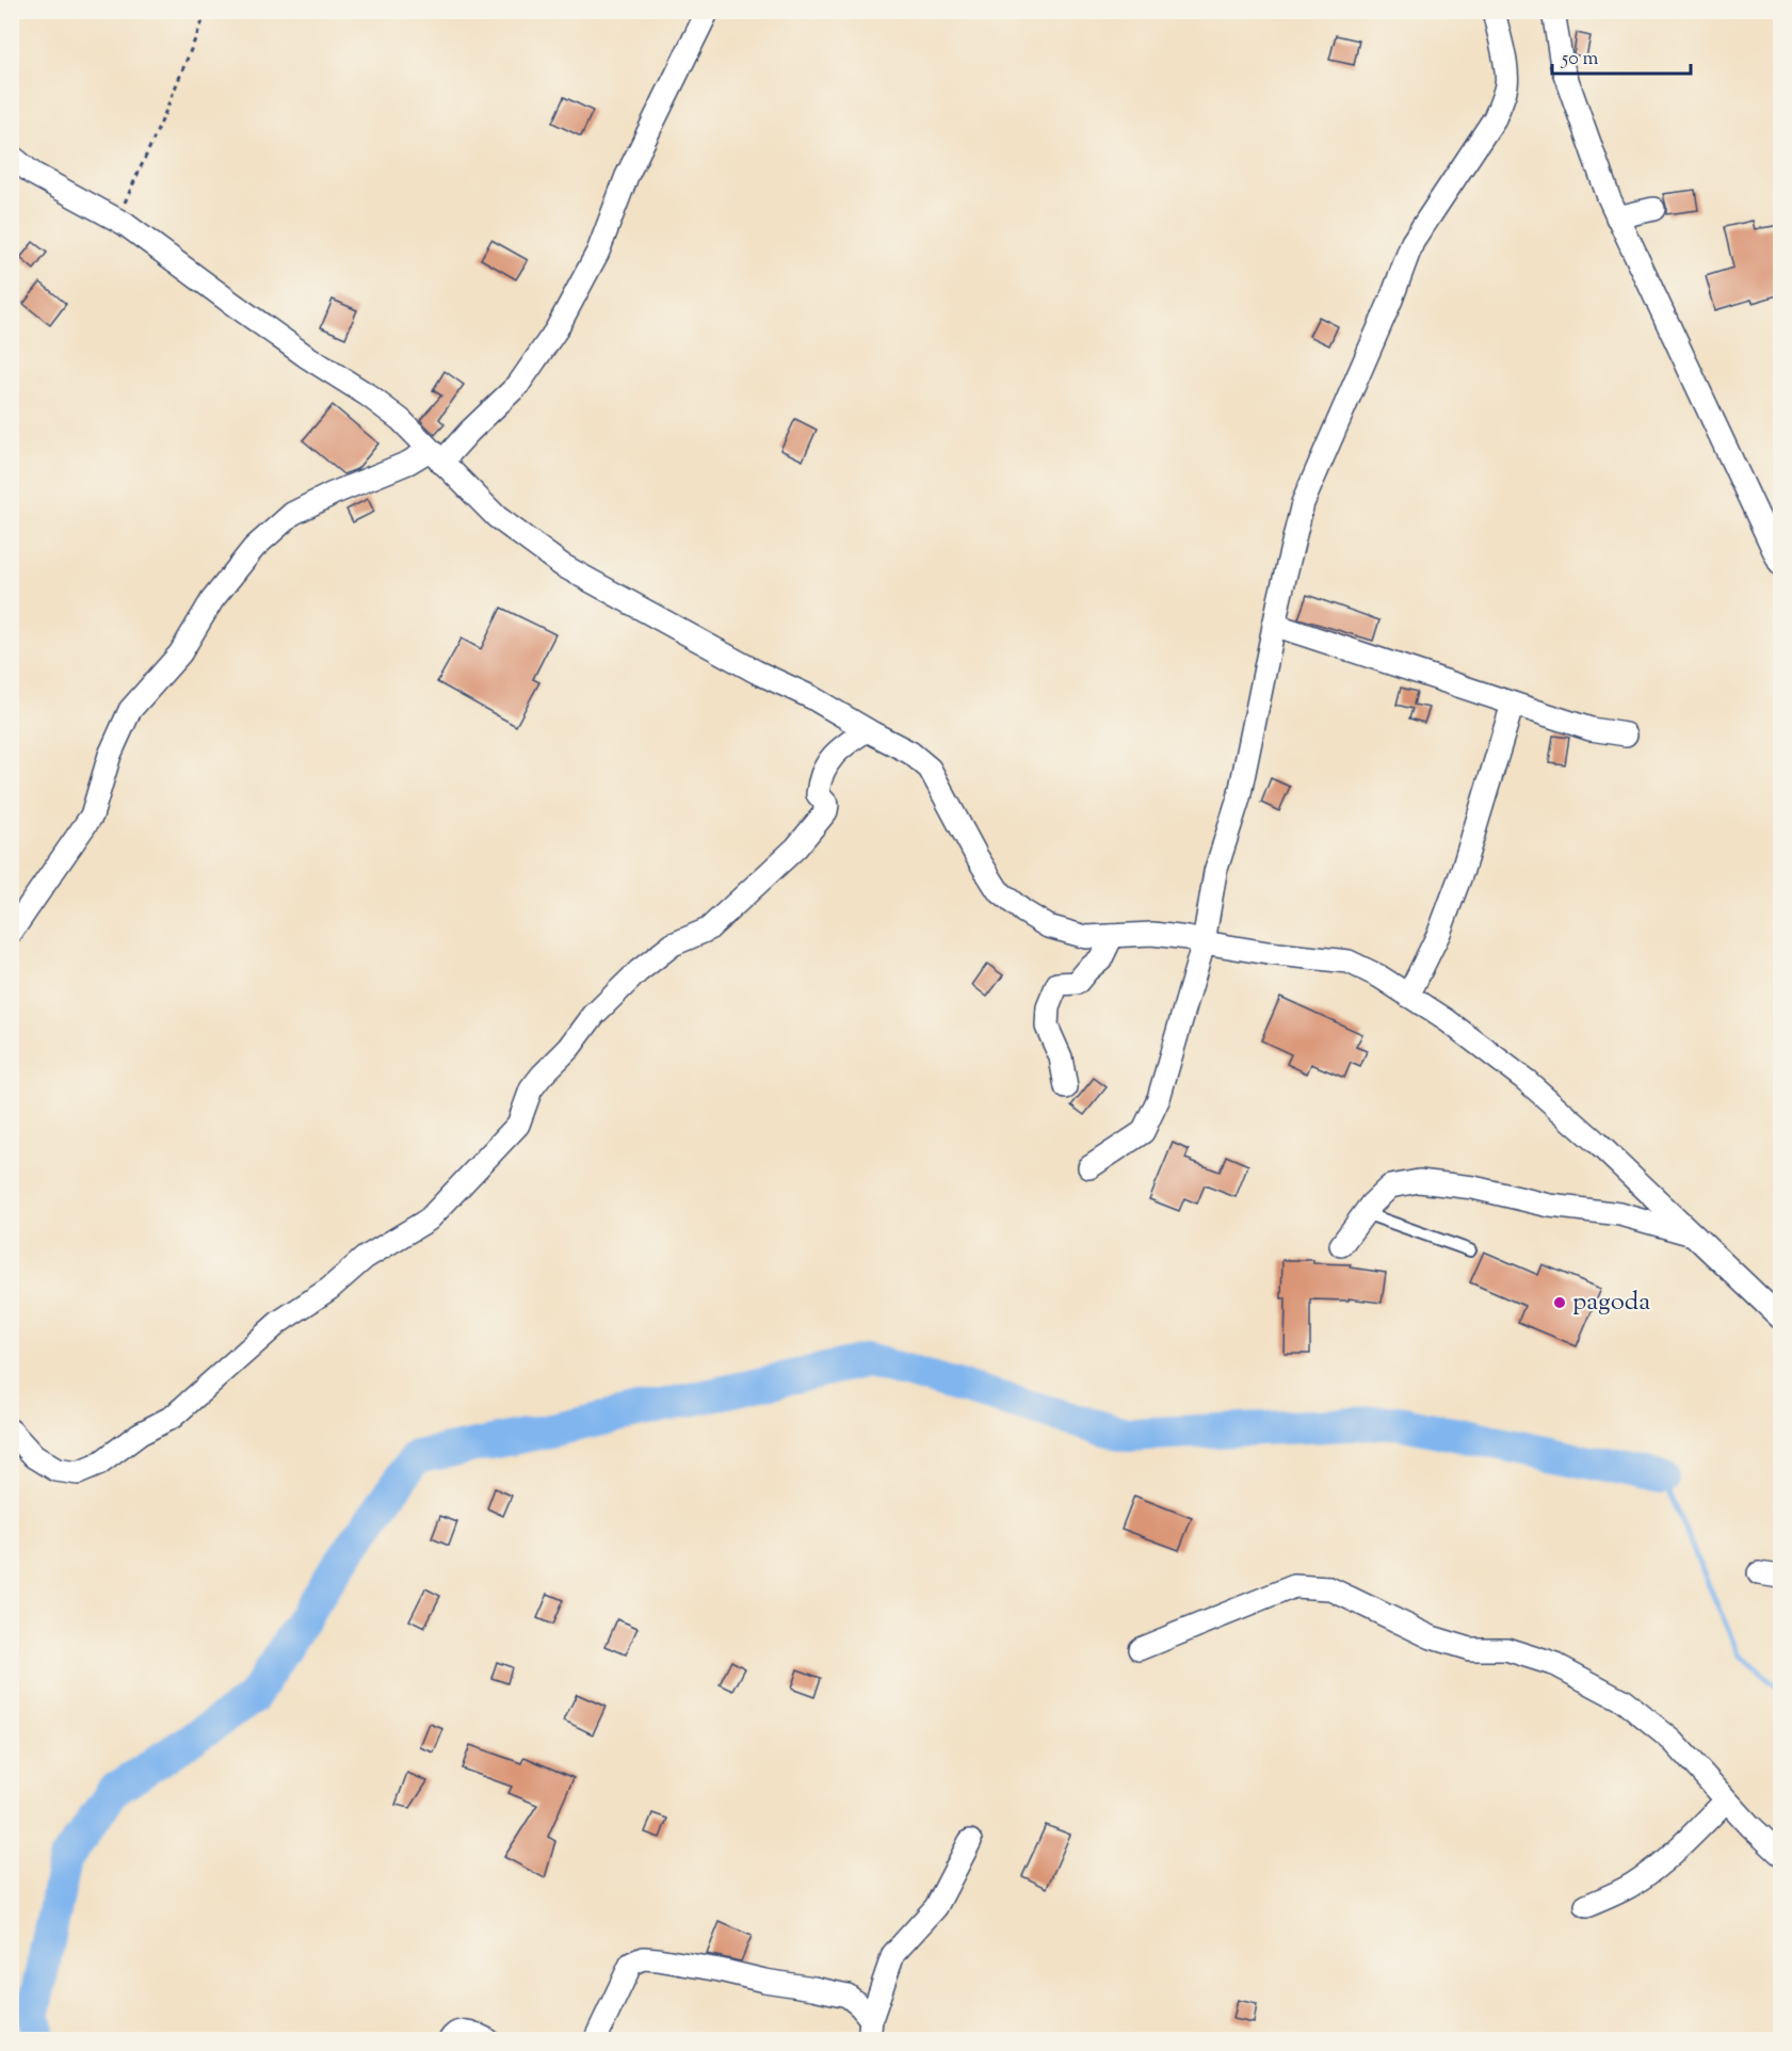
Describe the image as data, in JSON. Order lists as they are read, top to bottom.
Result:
{
  "places": ["pagoda"],
  "scale_bar": "50 m"
}
